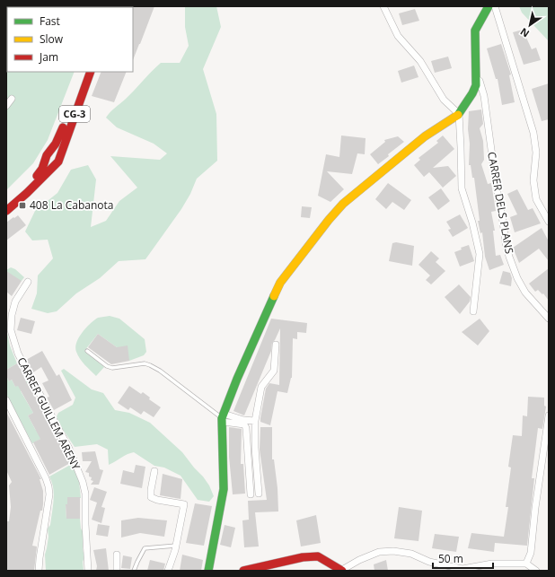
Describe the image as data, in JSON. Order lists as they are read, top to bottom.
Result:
{
  "streets": {
    "main road": ["CG-3"],
    "street": ["CARRER DELS PLANS", "CARRER GUILLEM ARENY"]
  },
  "places": {
    "transit": ["408 La Cabanota"]
  },
  "legend": ["Fast", "Slow", "Jam"],
  "scale_bar": "50 m",
  "north": "bottom left"
}
